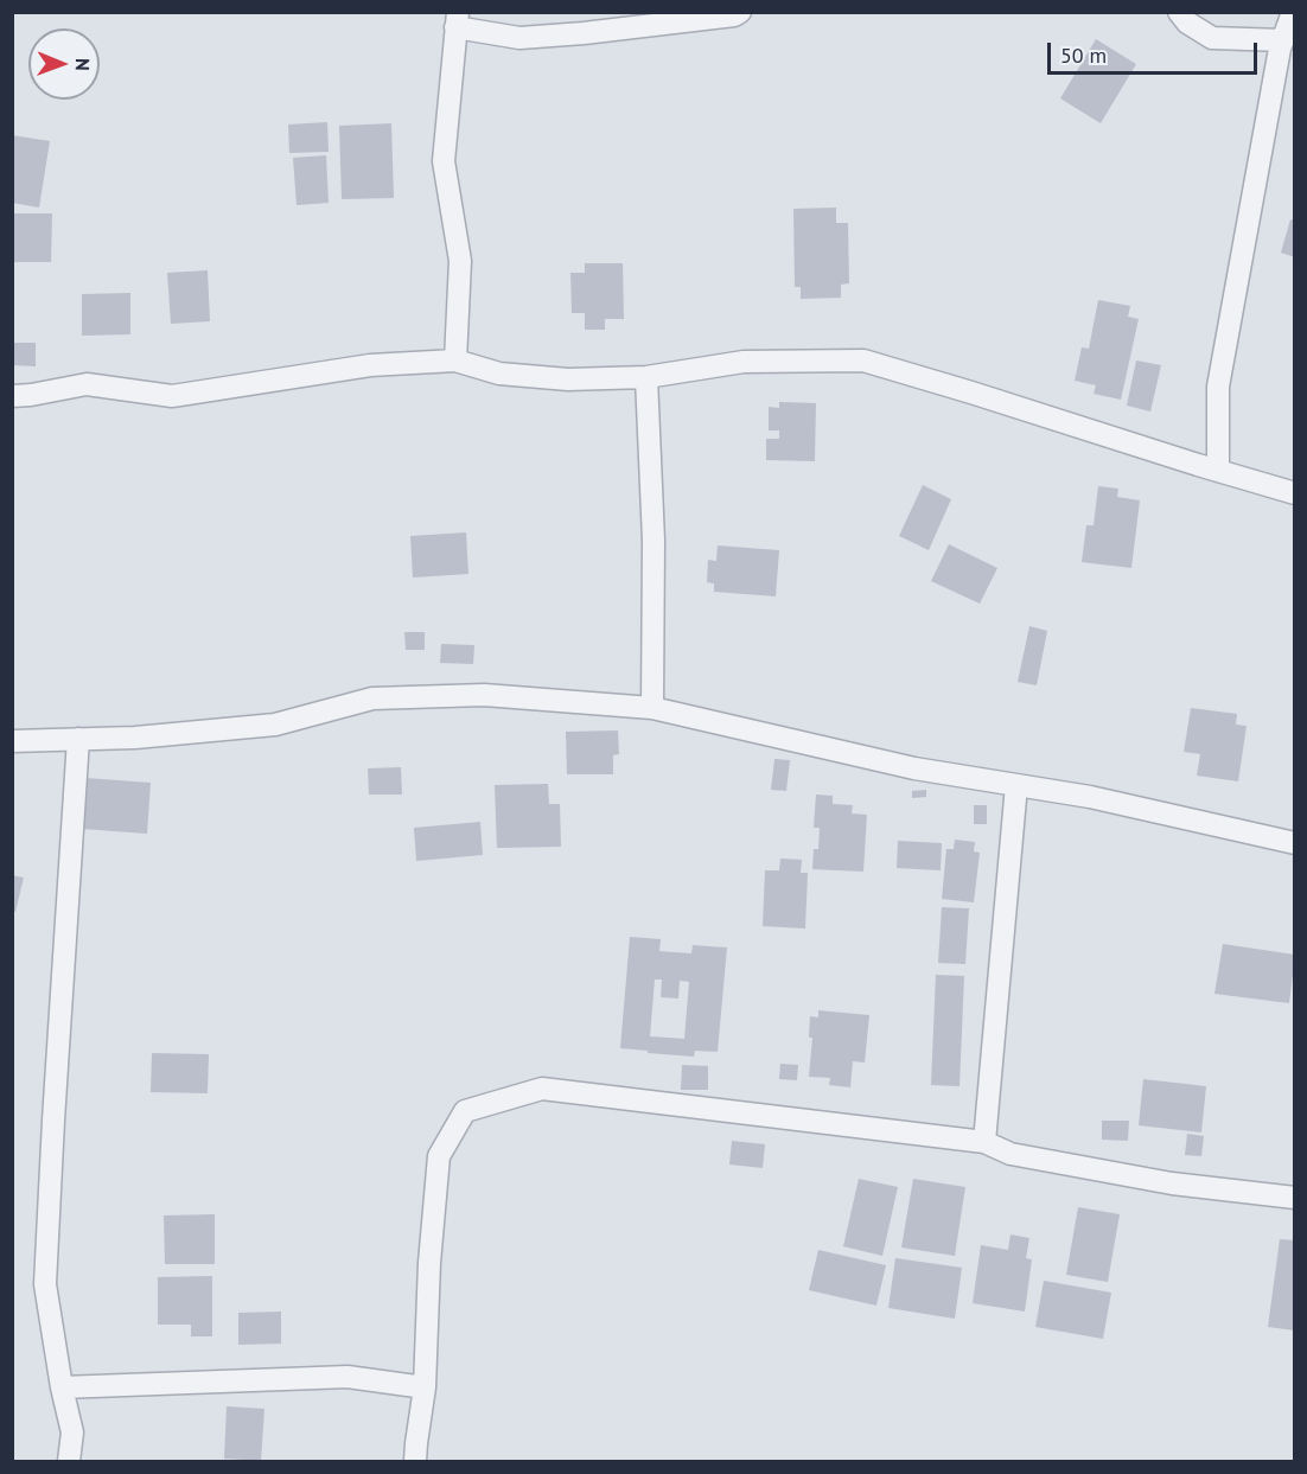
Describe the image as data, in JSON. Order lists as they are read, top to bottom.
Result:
{
  "scale_bar": "50 m",
  "north": "right"
}
